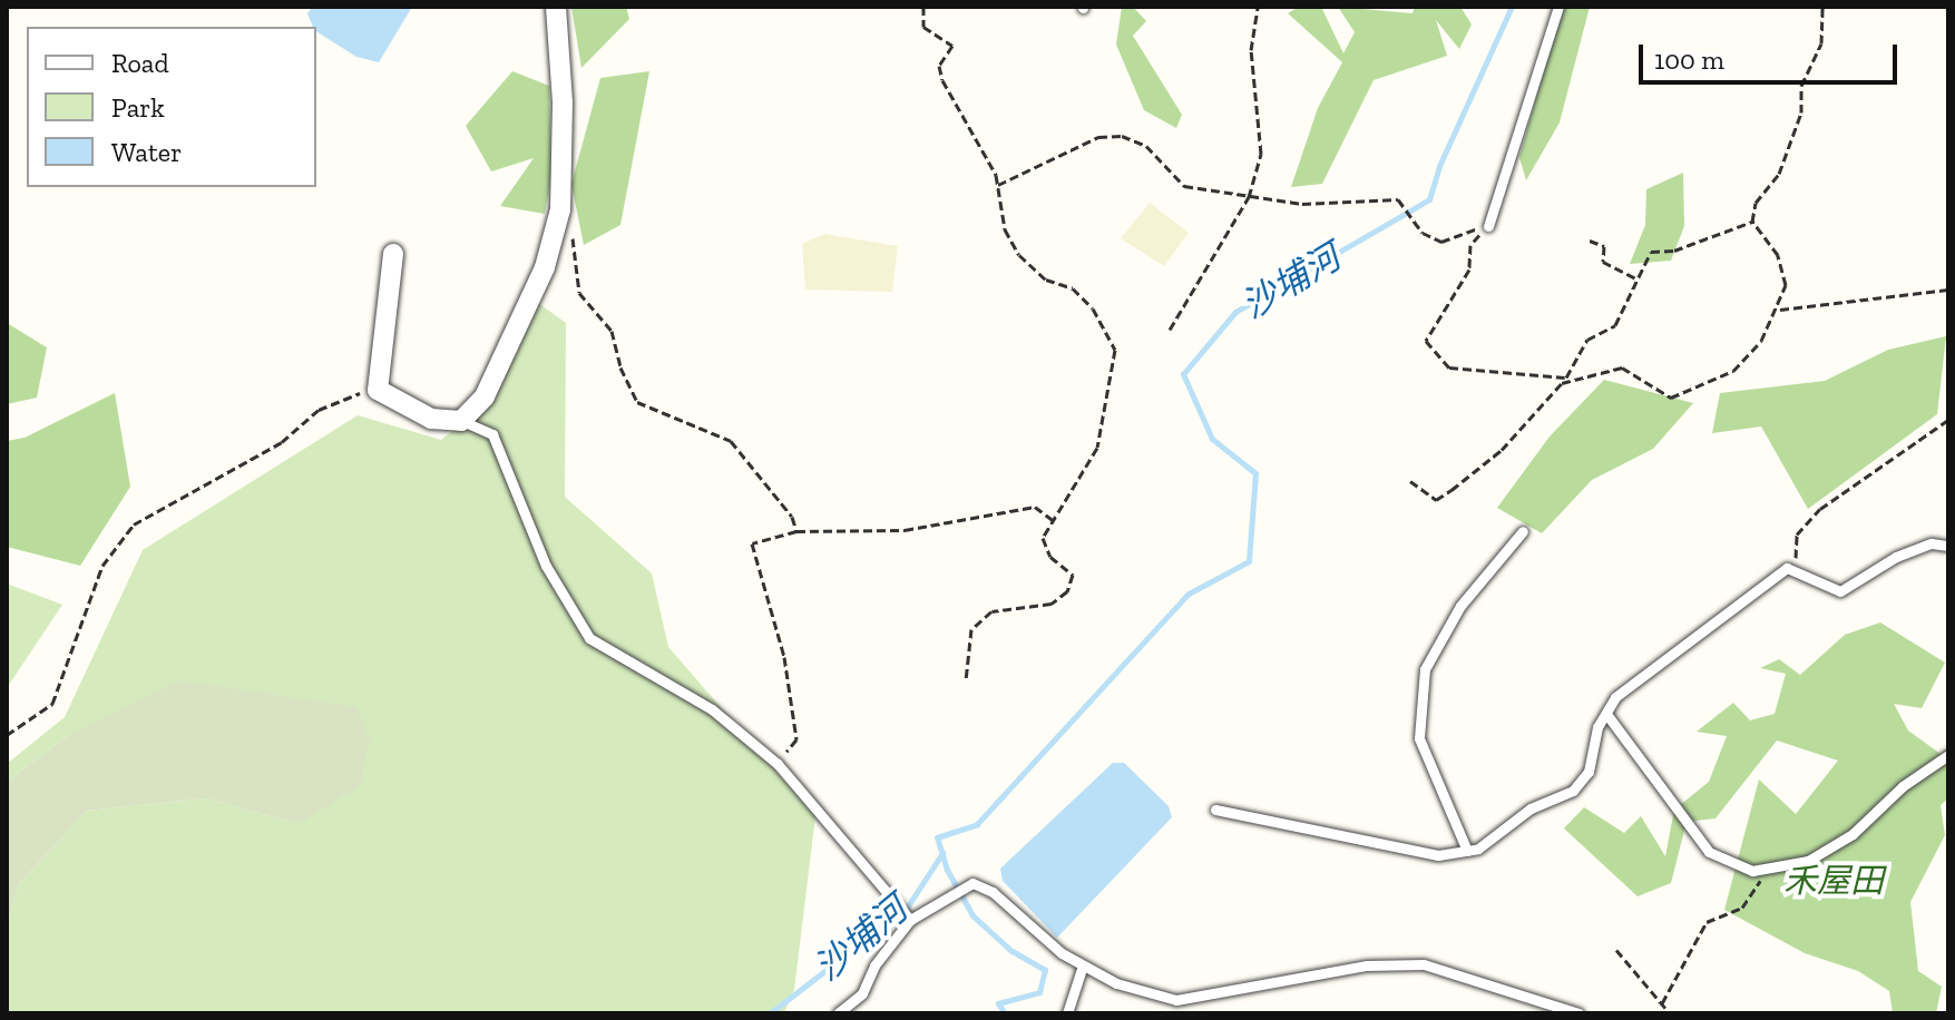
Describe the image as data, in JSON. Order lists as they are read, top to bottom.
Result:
{
  "water": ["沙埔河"],
  "parks": ["禾屋田"],
  "legend": ["Road", "Park", "Water"],
  "scale_bar": "100 m"
}
